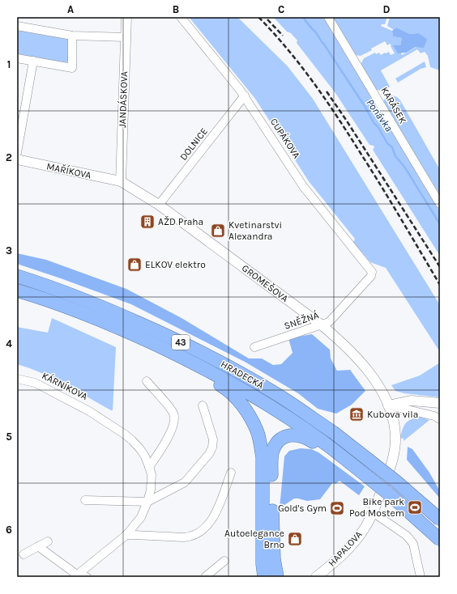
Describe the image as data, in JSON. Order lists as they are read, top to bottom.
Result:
{
  "streets": {
    "highway": ["43", "HRADECKÁ"],
    "street": [
      "JANDÁSKOVA",
      "KARÁSEK",
      "CUPÁKOVA",
      "DOLNICE",
      "MAŘÍKOVA",
      "GROMEŠOVA",
      "SNĚŽNÁ",
      "KÁRNÍKOVA",
      "HAPALOVA"
    ]
  },
  "crossings": [
    ["JANDÁSKOVA", "MAŘÍKOVA"],
    ["JANDÁSKOVA", "GROMEŠOVA"],
    ["CUPÁKOVA", "DOLNICE"],
    ["CUPÁKOVA", "SNĚŽNÁ"],
    ["DOLNICE", "GROMEŠOVA"],
    ["MAŘÍKOVA", "GROMEŠOVA"],
    ["GROMEŠOVA", "SNĚŽNÁ"],
    ["GROMEŠOVA", "HAPALOVA"]
  ],
  "water": ["Ponávka"],
  "places": {
    "building": ["AŽD Praha"],
    "shop": ["Kvetinarstvi Alexandra", "ELKOV elektro", "Autoelegance Brno"],
    "museum": ["Kubova vila"],
    "sports": ["Bike park Pod Mostem", "Gold's Gym"]
  },
  "grid": {
    "columns": [
      "A",
      "B",
      "C",
      "D"
    ],
    "rows": [
      "1",
      "2",
      "3",
      "4",
      "5",
      "6"
    ]
  }
}
